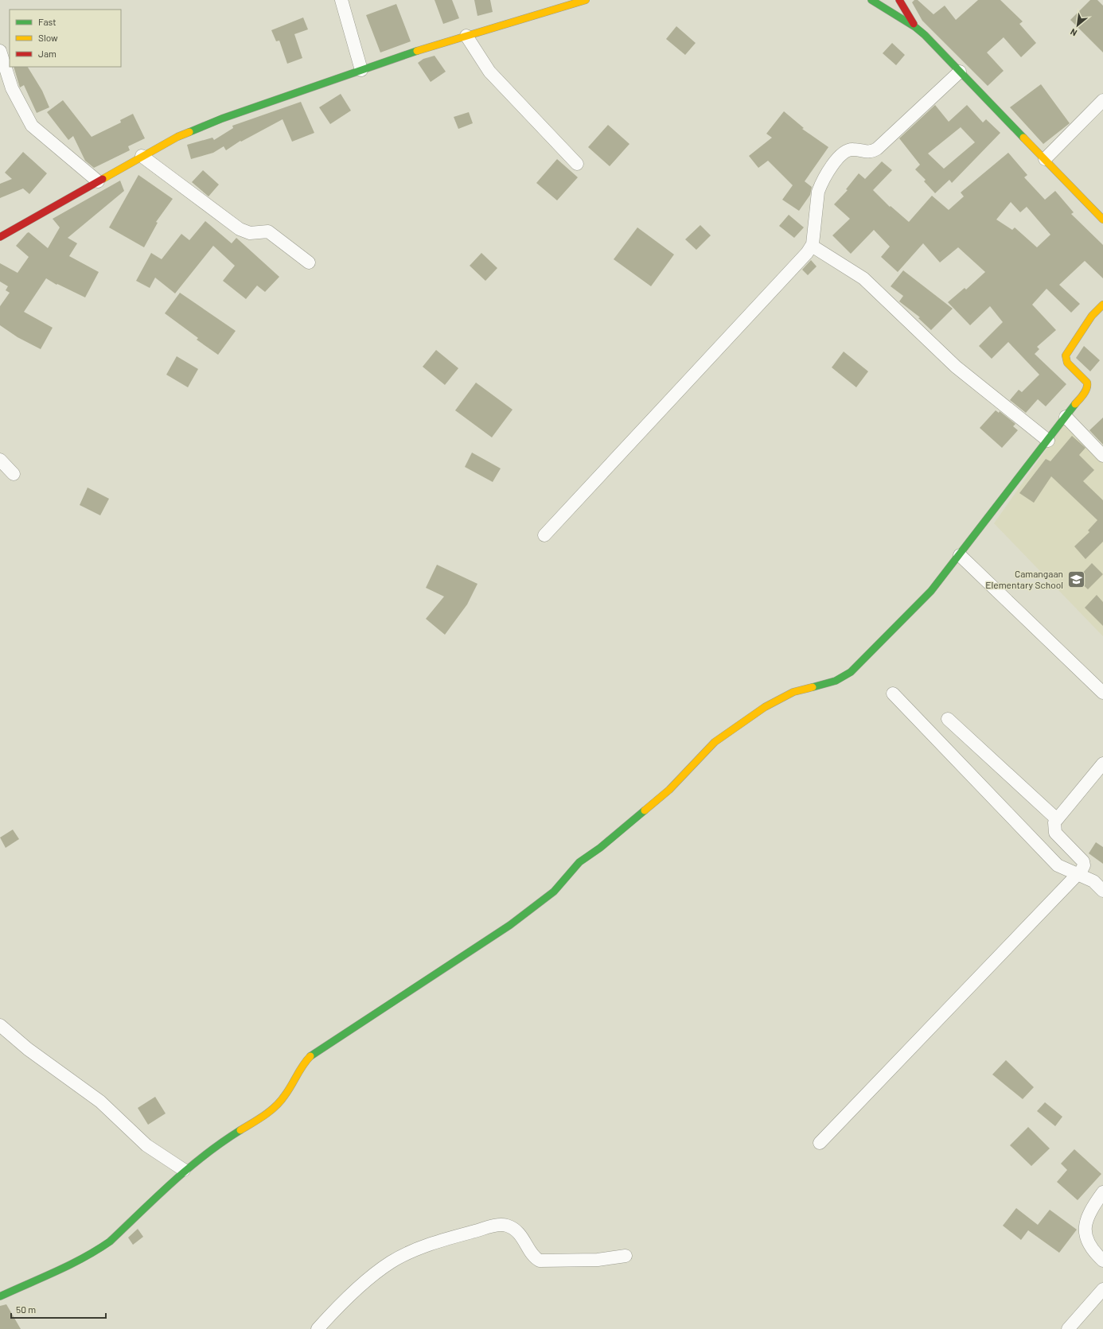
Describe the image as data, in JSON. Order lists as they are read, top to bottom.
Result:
{
  "places": {
    "school or university": ["Camangaan Elementary School"]
  },
  "legend": ["Fast", "Slow", "Jam"],
  "scale_bar": "50 m",
  "north": "bottom left"
}
